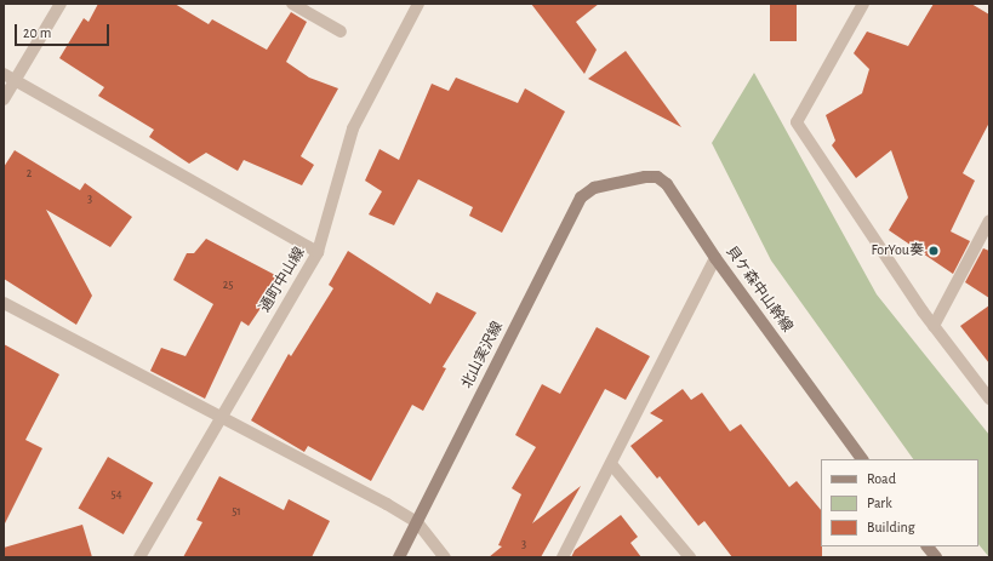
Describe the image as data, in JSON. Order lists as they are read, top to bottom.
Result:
{
  "streets": {
    "street": ["通町中山線", "貝ケ森中山幹線", "北山実沢線"]
  },
  "crossings": [
    ["貝ケ森中山幹線", "北山実沢線"]
  ],
  "places": ["ForYou奏"],
  "house_numbers": [
    "2",
    "3",
    "25",
    "54",
    "51",
    "3"
  ],
  "legend": ["Road", "Park", "Building"],
  "scale_bar": "20 m"
}
